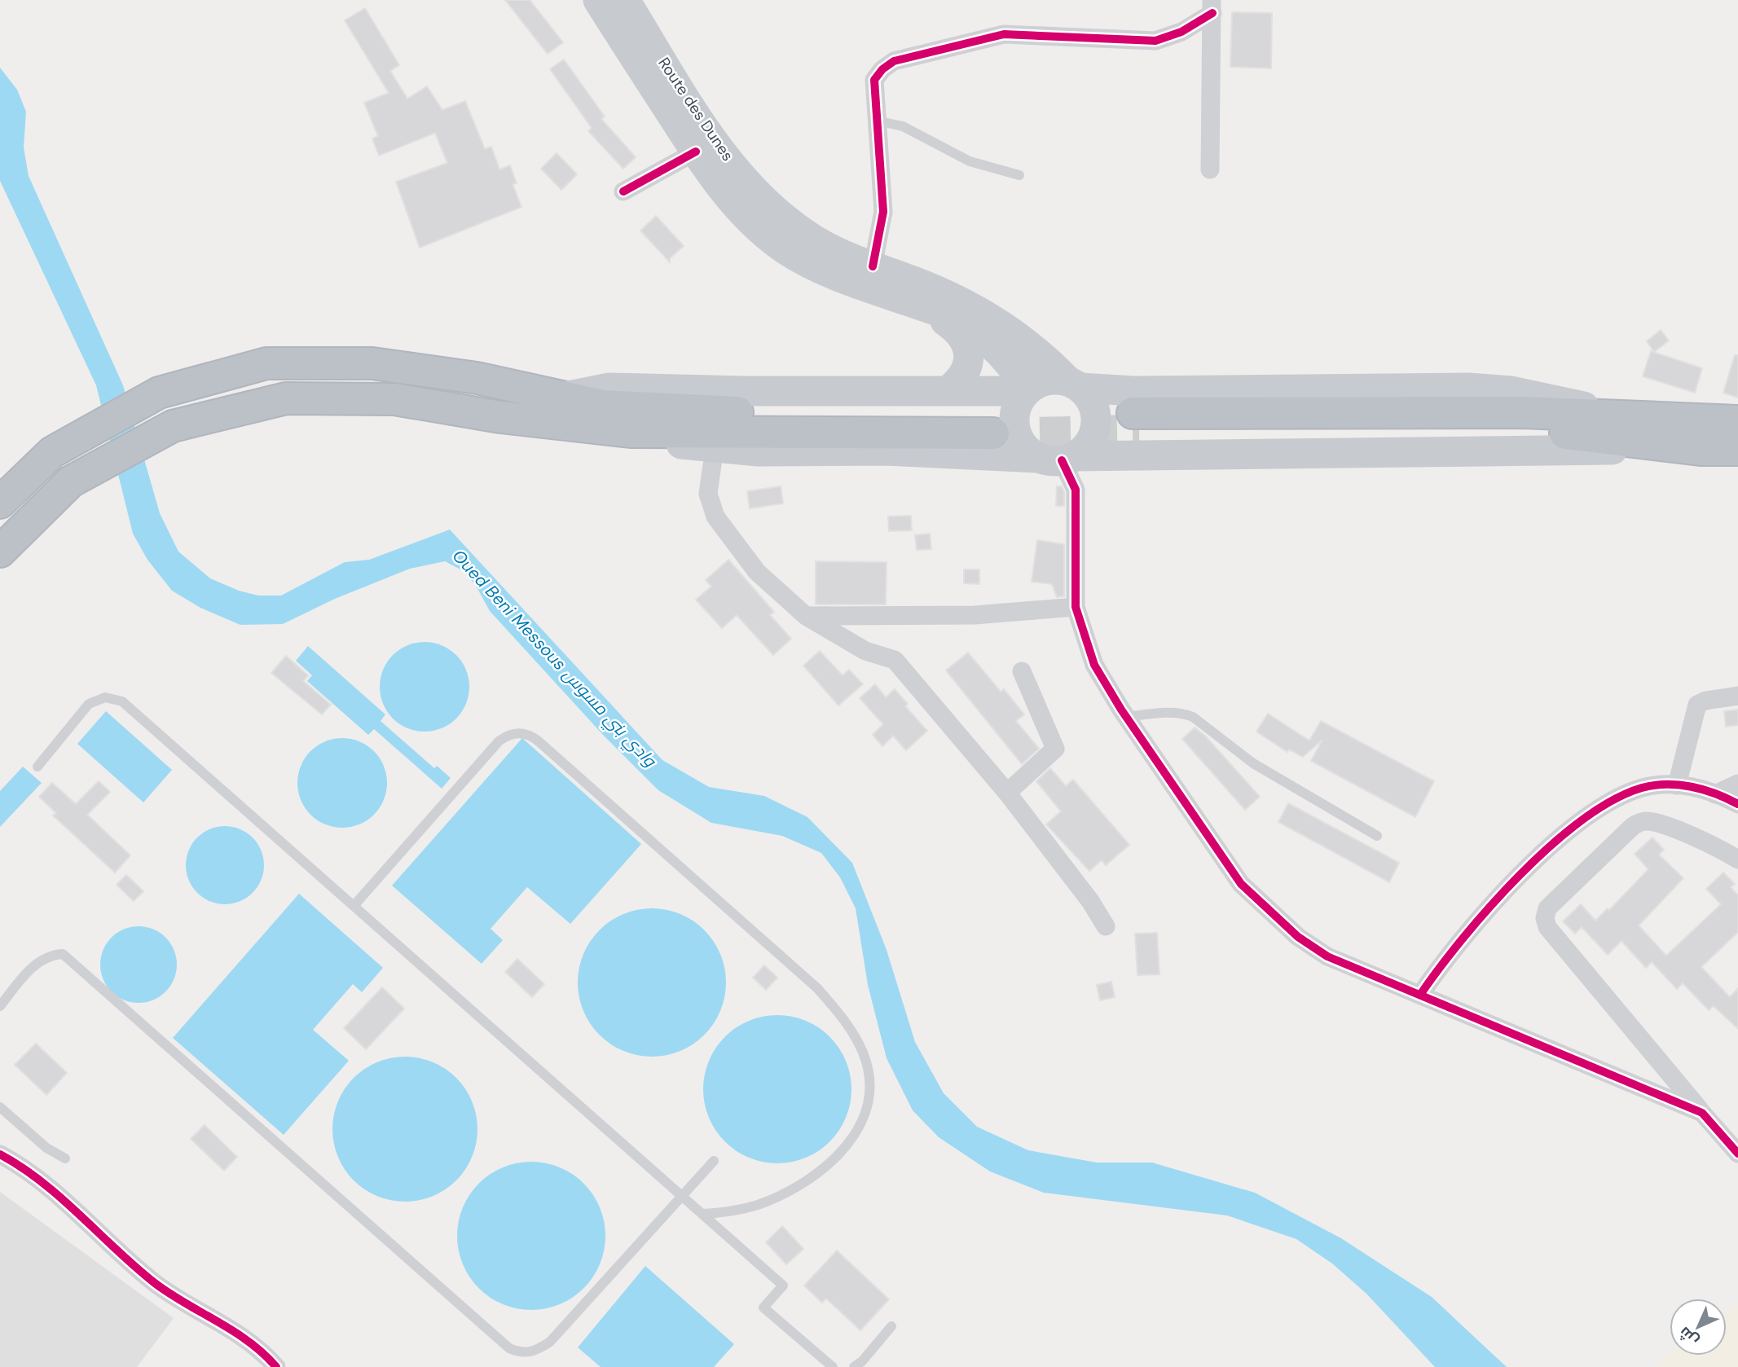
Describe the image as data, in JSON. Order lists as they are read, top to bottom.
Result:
{
  "streets": {
    "main road": ["Route des Dunes"]
  },
  "water": ["Oued Beni Messous وادي بني مسوس"],
  "north": "bottom left"
}
